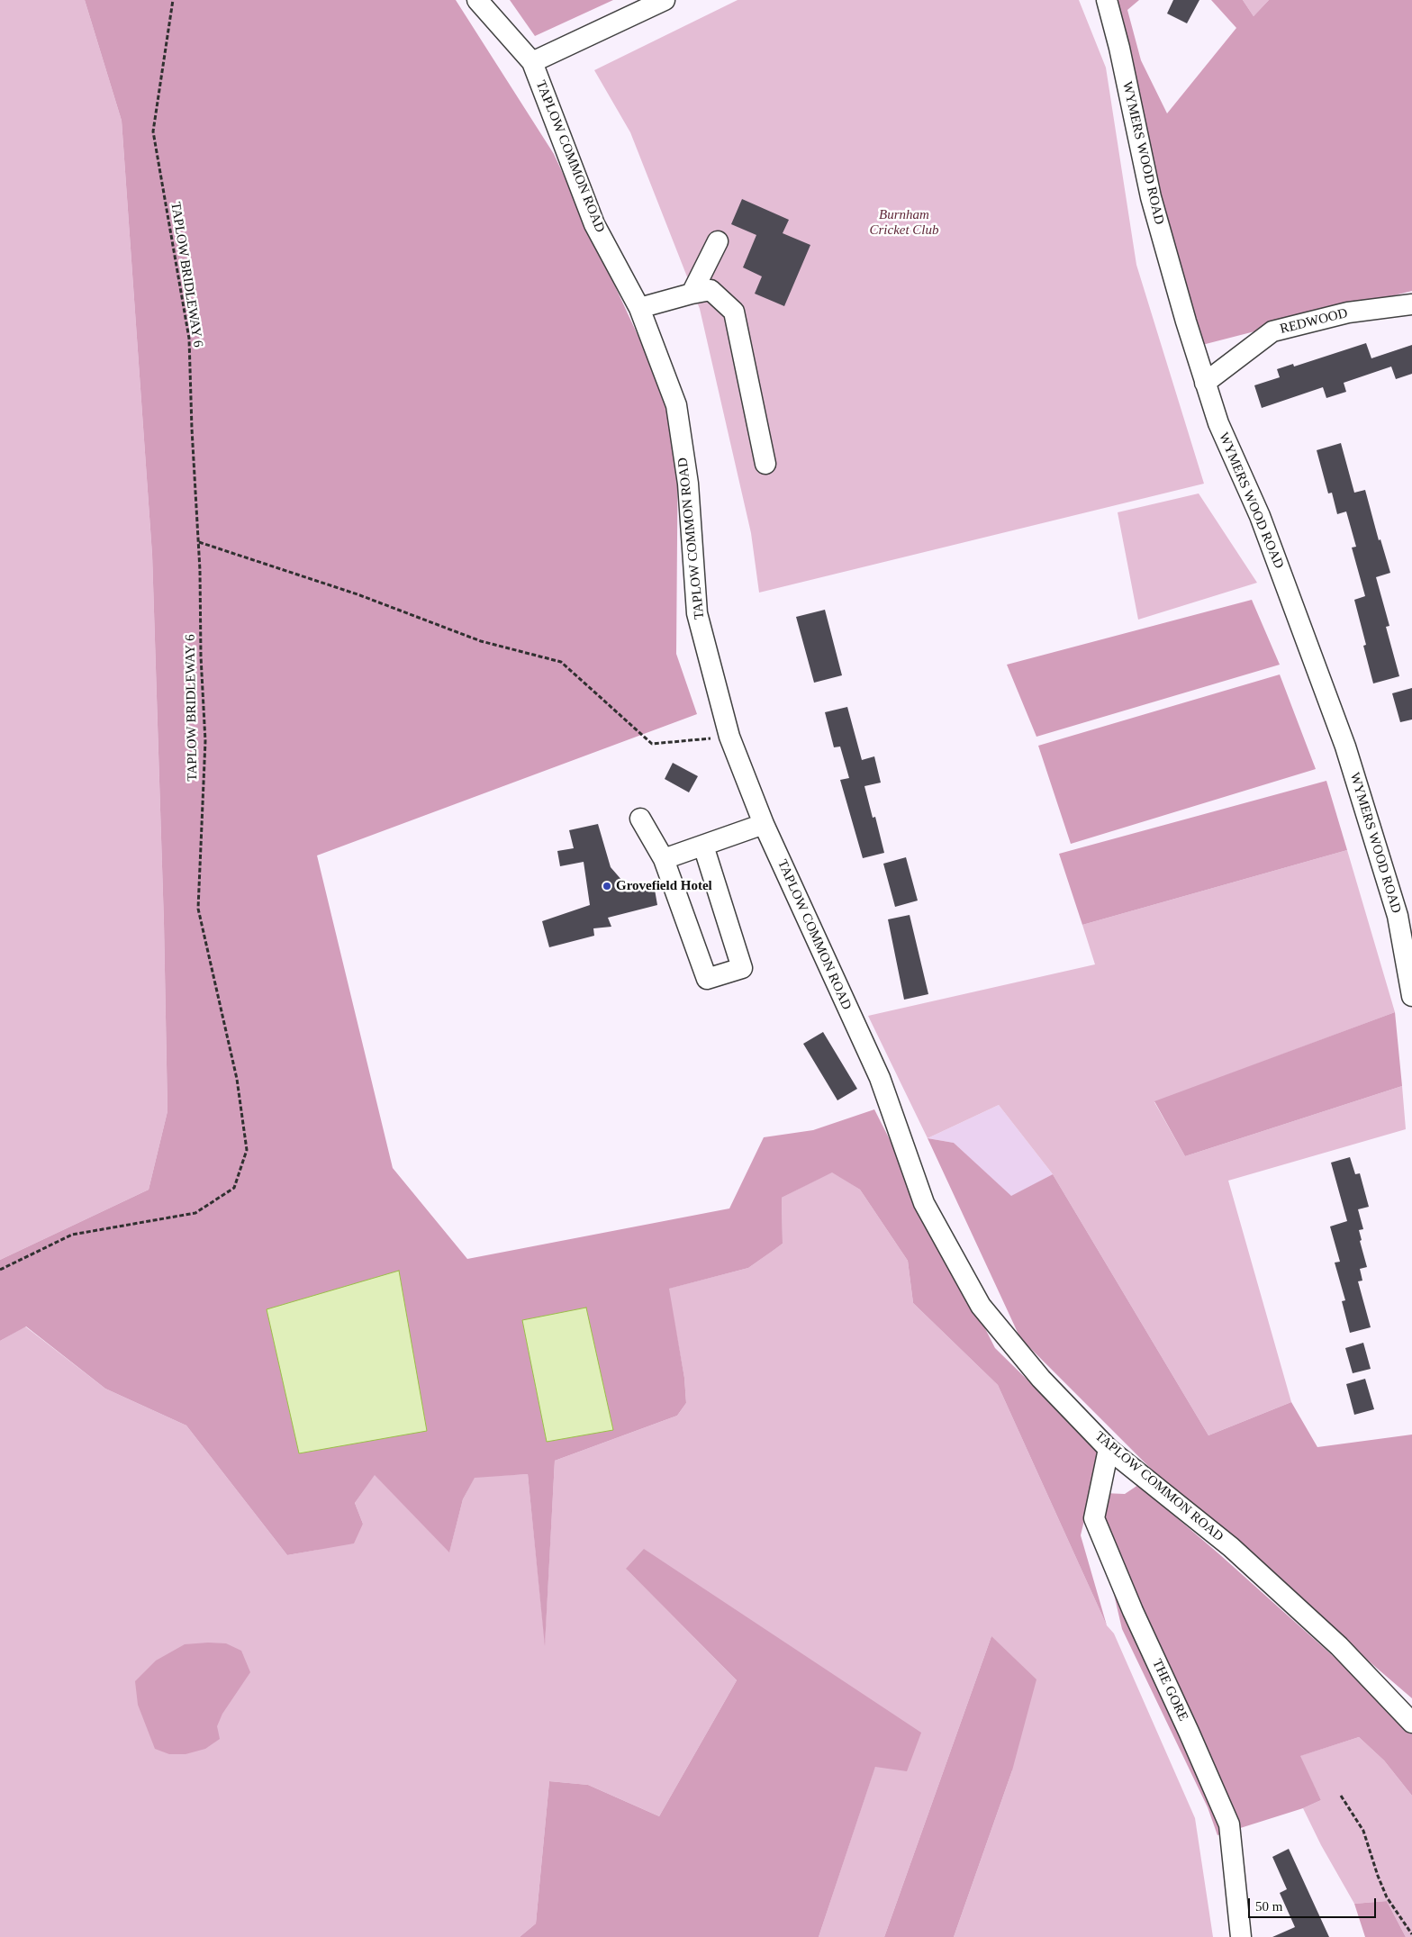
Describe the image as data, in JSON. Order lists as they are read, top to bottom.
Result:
{
  "streets": {
    "street": [
      "WYMERS WOOD ROAD",
      "TAPLOW COMMON ROAD",
      "REDWOOD",
      "THE GORE"
    ],
    "path": ["TAPLOW BRIDLEWAY 6"]
  },
  "crossings": [
    ["WYMERS WOOD ROAD", "REDWOOD"],
    ["TAPLOW COMMON ROAD", "THE GORE"]
  ],
  "parks": ["Burnham Cricket Club"],
  "places": ["Grovefield Hotel"],
  "scale_bar": "50 m"
}
